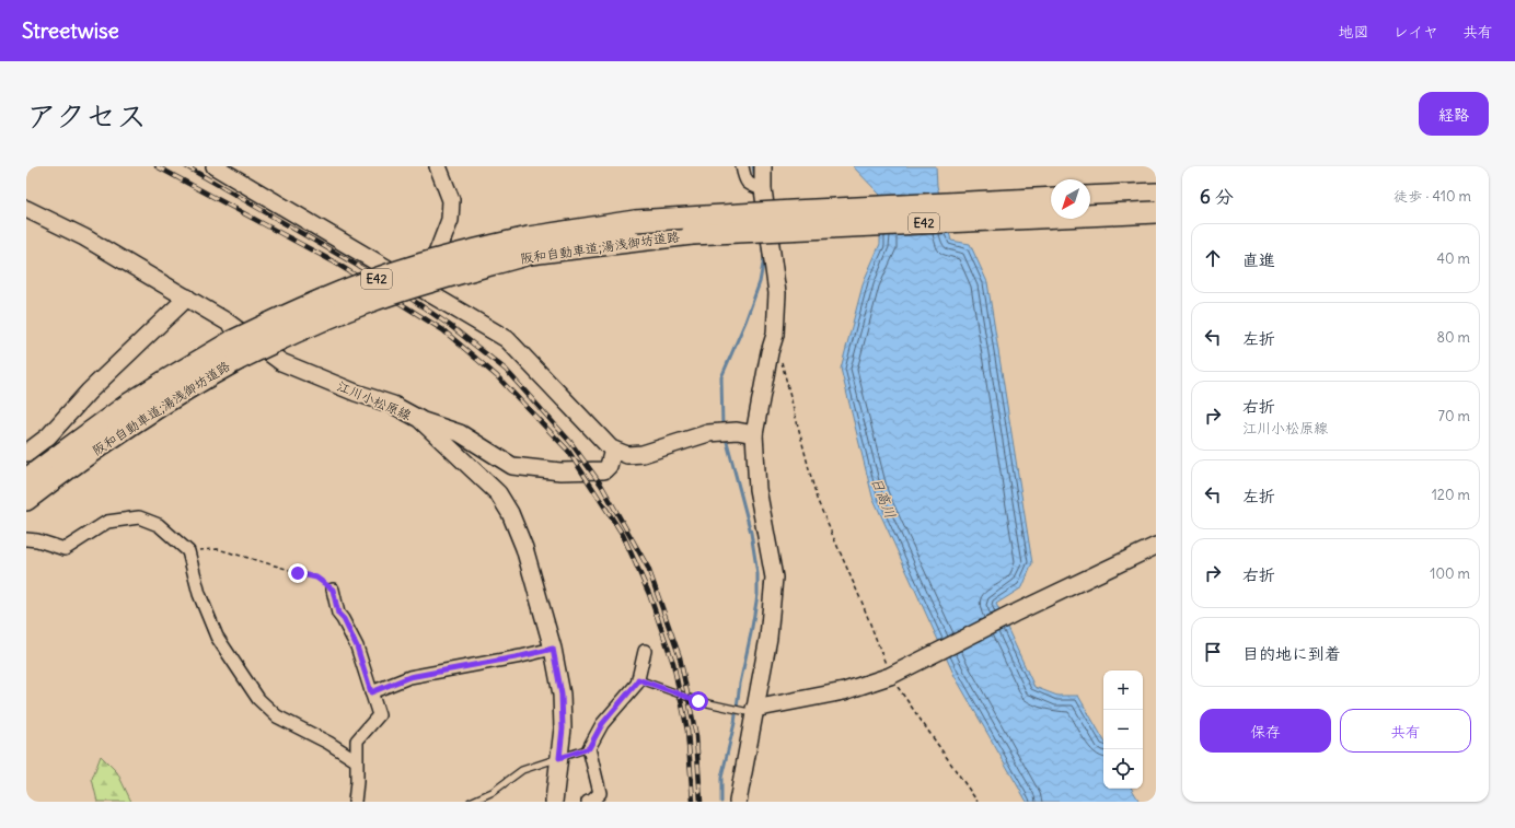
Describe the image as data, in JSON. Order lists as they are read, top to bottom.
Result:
{
  "streets": {
    "highway": ["E42", "阪和自動車道;湯浅御坊道路"],
    "street": ["江川小松原線"]
  },
  "water": ["日高川"],
  "north": "bottom left",
  "page": {
    "header": "Streetwise",
    "nav": ["地図", "レイヤ", "共有"],
    "title": "アクセス",
    "buttons": [
      "経路",
      ["保存", "共有"]
    ],
    "heading": ["6 分", "徒歩 · 410 m"],
    "list": [
      ["直進", "40 m"],
      ["左折", "80 m"],
      ["右折", "江川小松原線", "70 m"],
      ["左折", "120 m"],
      ["右折", "100 m"],
      "目的地に到着"
    ],
    "map_buttons": ["+", "−"]
  }
}
